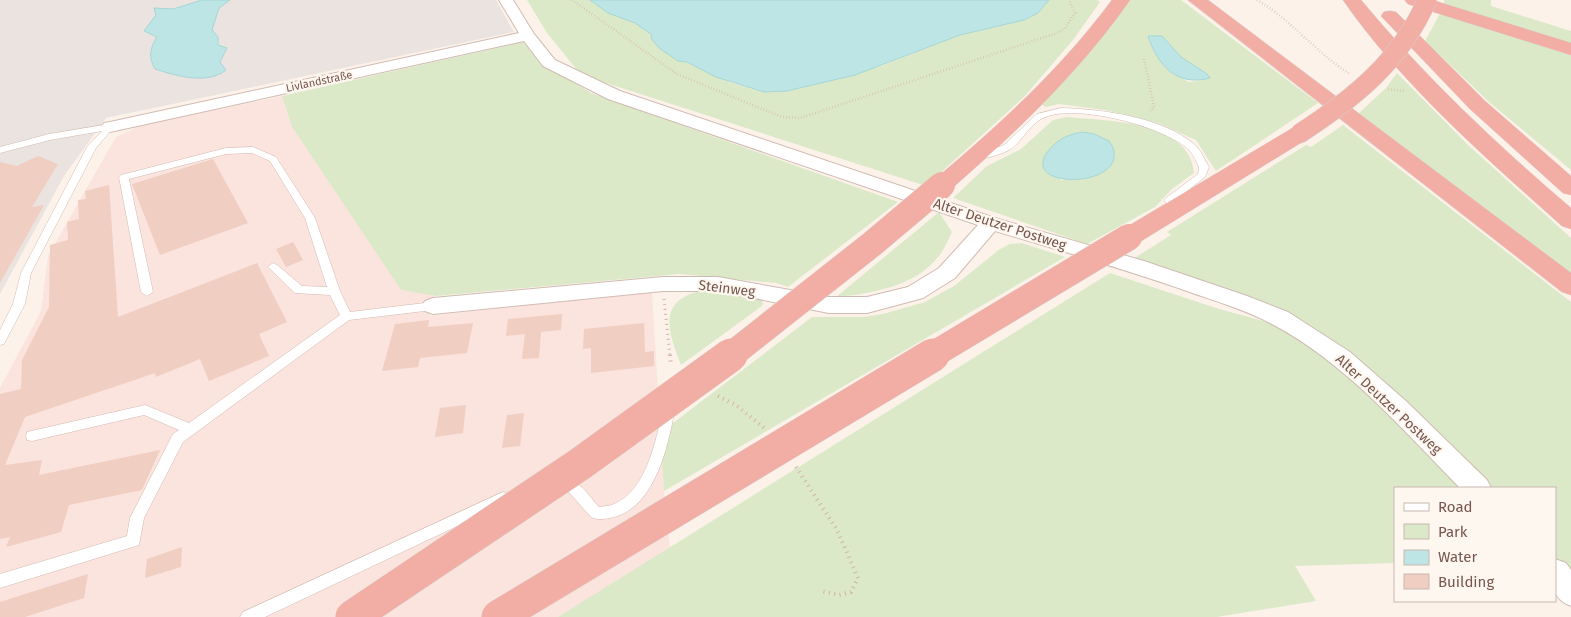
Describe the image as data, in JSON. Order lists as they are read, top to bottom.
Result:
{
  "streets": {
    "street": ["Livlandstraße", "Alter Deutzer Postweg", "Steinweg"]
  },
  "crossings": [
    ["Livlandstraße", "Alter Deutzer Postweg"],
    ["Alter Deutzer Postweg", "Steinweg"]
  ],
  "legend": [
    "Road",
    "Park",
    "Water",
    "Building"
  ]
}
